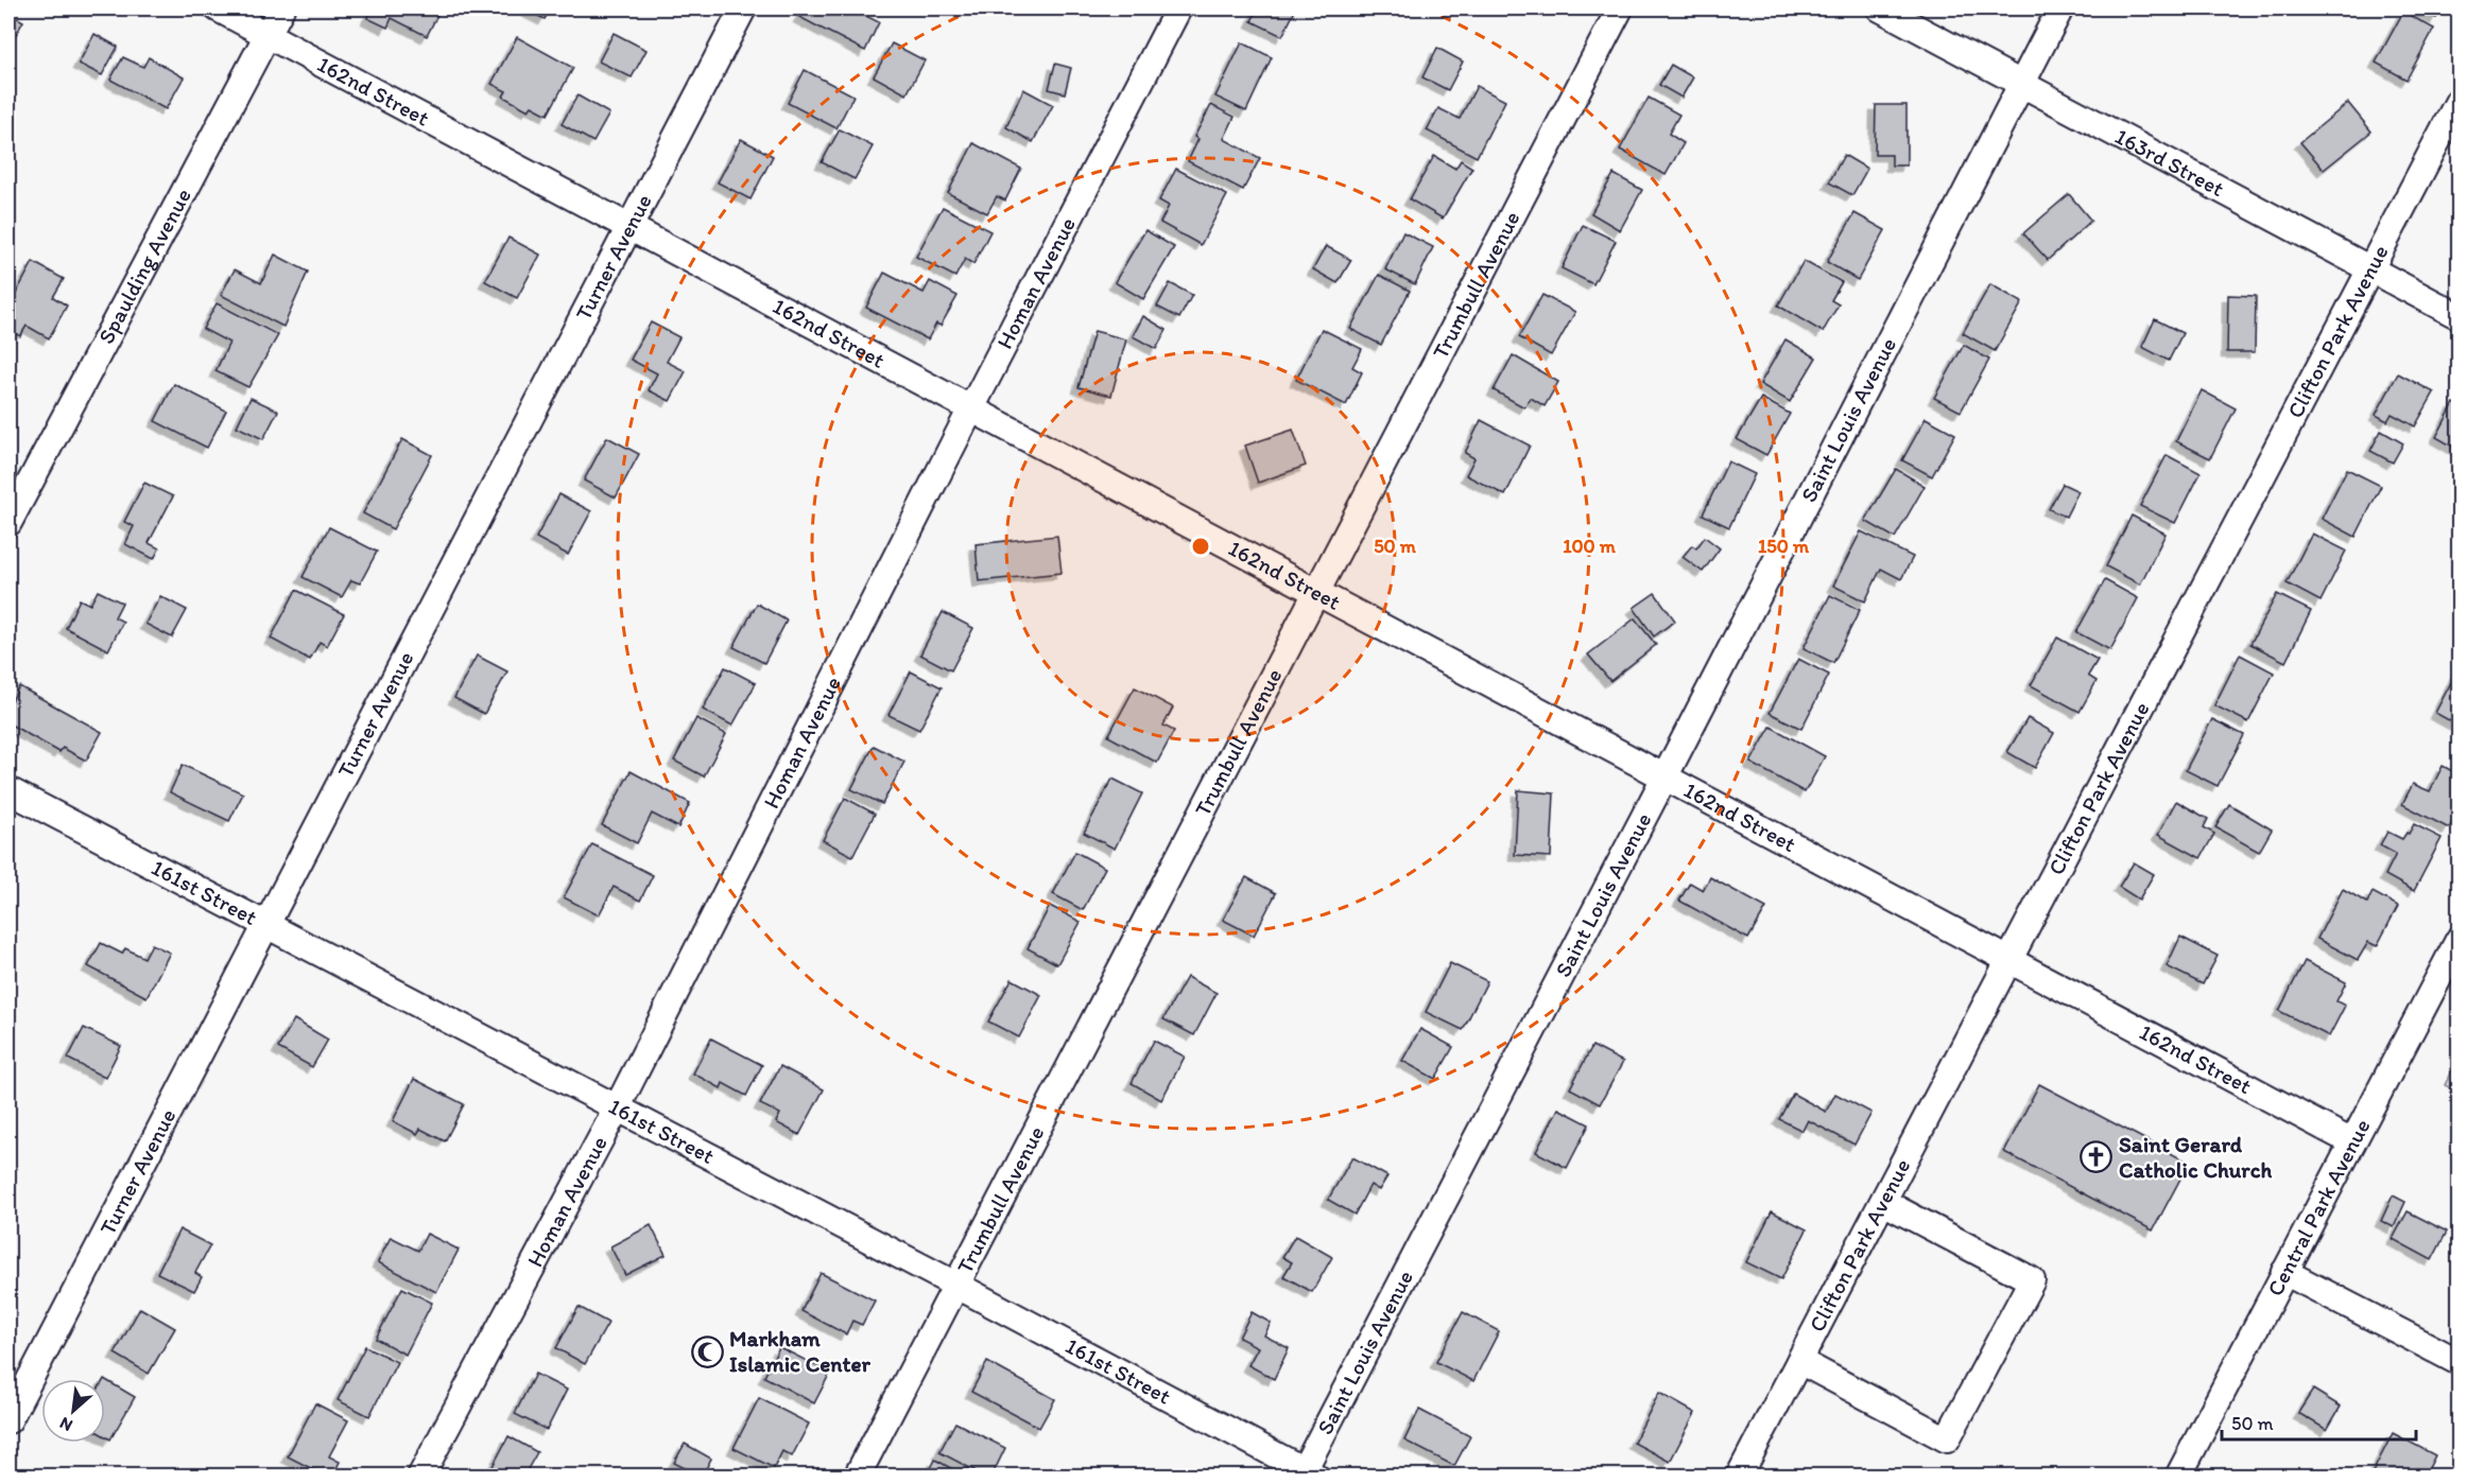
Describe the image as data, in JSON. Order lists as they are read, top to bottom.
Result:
{
  "streets": {
    "street": [
      "162nd Street",
      "163rd Street",
      "Turner Avenue",
      "Spaulding Avenue",
      "Homan Avenue",
      "Trumbull Avenue",
      "Clifton Park Avenue",
      "Saint Louis Avenue",
      "161st Street",
      "Central Park Avenue"
    ]
  },
  "crossings": [
    ["162nd Street", "Turner Avenue"],
    ["162nd Street", "Spaulding Avenue"],
    ["162nd Street", "Homan Avenue"],
    ["162nd Street", "Trumbull Avenue"],
    ["162nd Street", "Clifton Park Avenue"],
    ["162nd Street", "Saint Louis Avenue"],
    ["162nd Street", "Central Park Avenue"],
    ["163rd Street", "Clifton Park Avenue"],
    ["163rd Street", "Saint Louis Avenue"],
    ["Turner Avenue", "161st Street"],
    ["Homan Avenue", "161st Street"],
    ["Trumbull Avenue", "161st Street"],
    ["Saint Louis Avenue", "161st Street"]
  ],
  "places": {
    "church": ["Saint Gerard Catholic Church"],
    "mosque": ["Markham Islamic Center"]
  },
  "scale_bar": "50 m",
  "north": "bottom left",
  "rings": ["50 m", "100 m", "150 m"]
}
